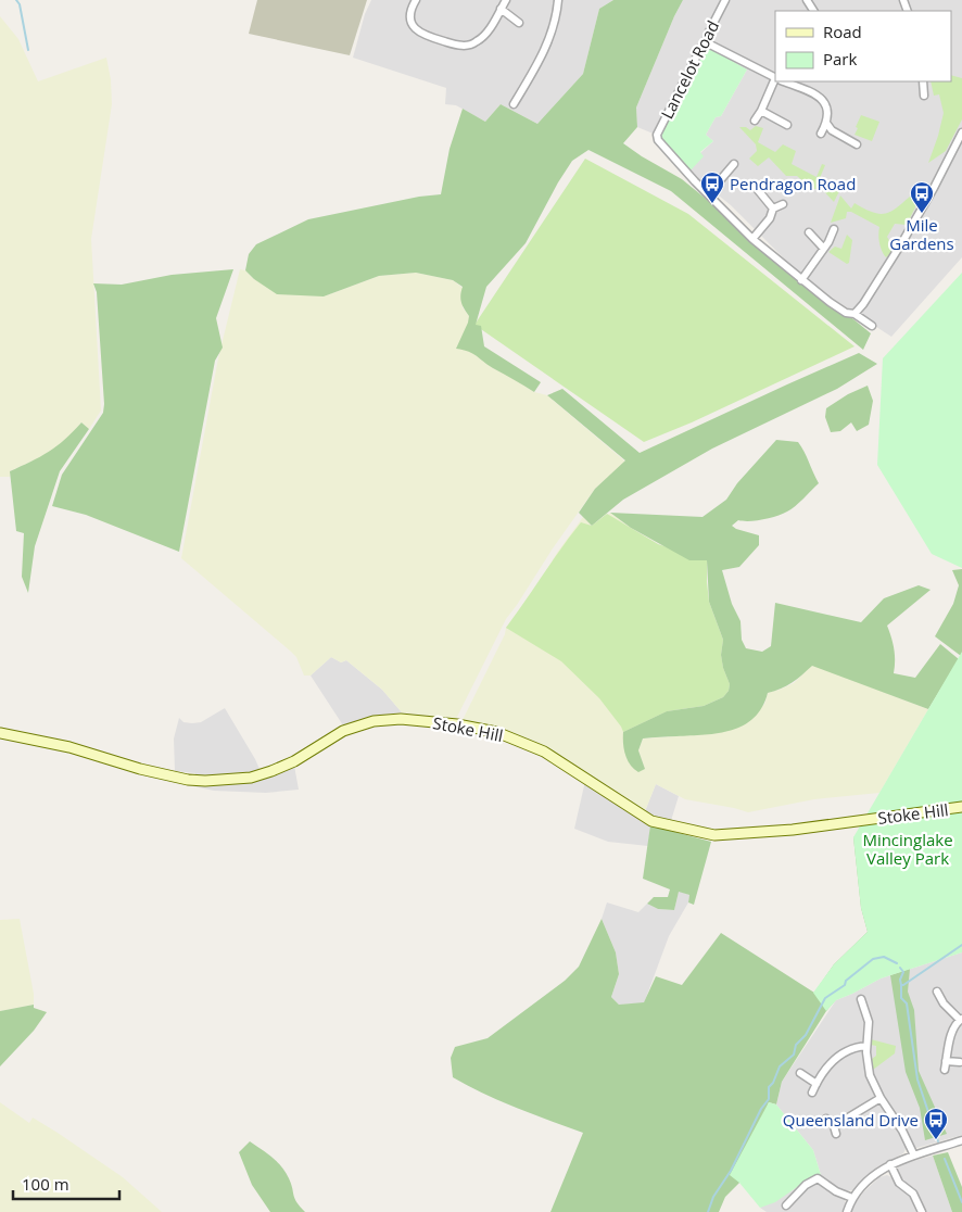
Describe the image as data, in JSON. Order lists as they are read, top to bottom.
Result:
{
  "streets": {
    "street": ["Lancelot Road", "Stoke Hill"]
  },
  "parks": ["Mincinglake Valley Park"],
  "places": {
    "bus stop": ["Pendragon Road", "Mile Gardens", "Queensland Drive"]
  },
  "legend": ["Road", "Park"],
  "scale_bar": "100 m"
}
